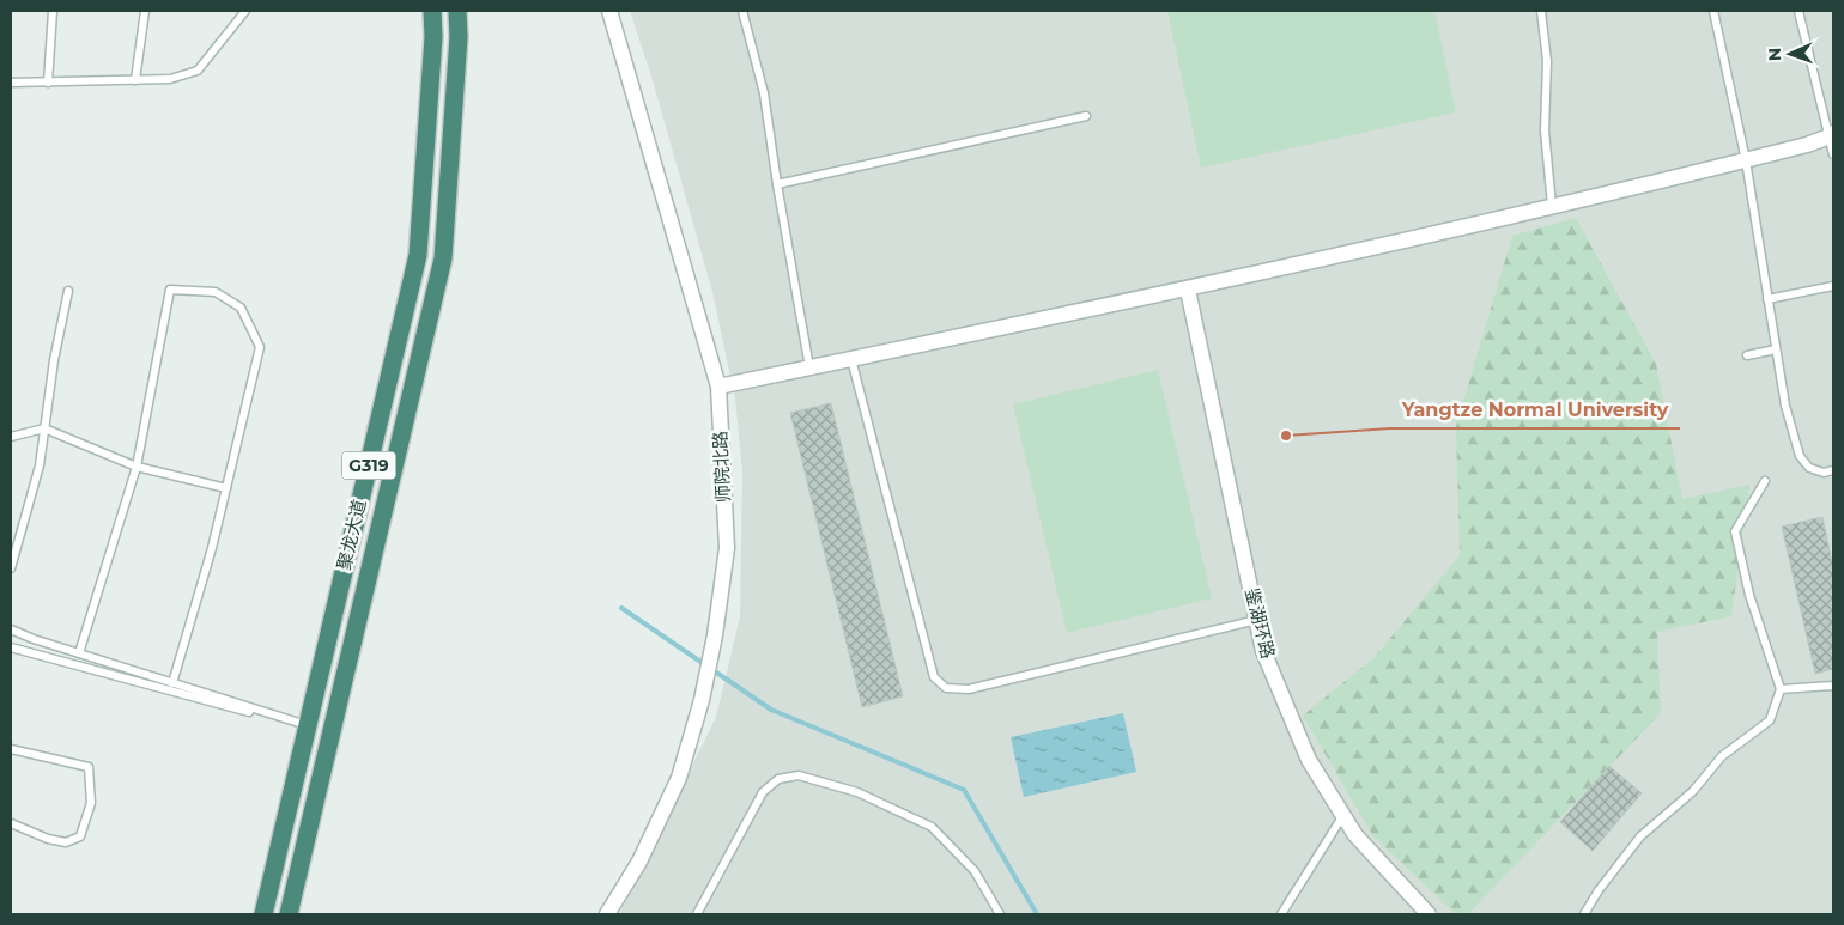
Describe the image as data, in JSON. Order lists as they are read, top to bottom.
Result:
{
  "streets": {
    "highway": ["G319", "聚龙大道"],
    "street": ["师院北路", "鉴湖环路"]
  },
  "places": ["Yangtze Normal University"],
  "north": "left"
}
